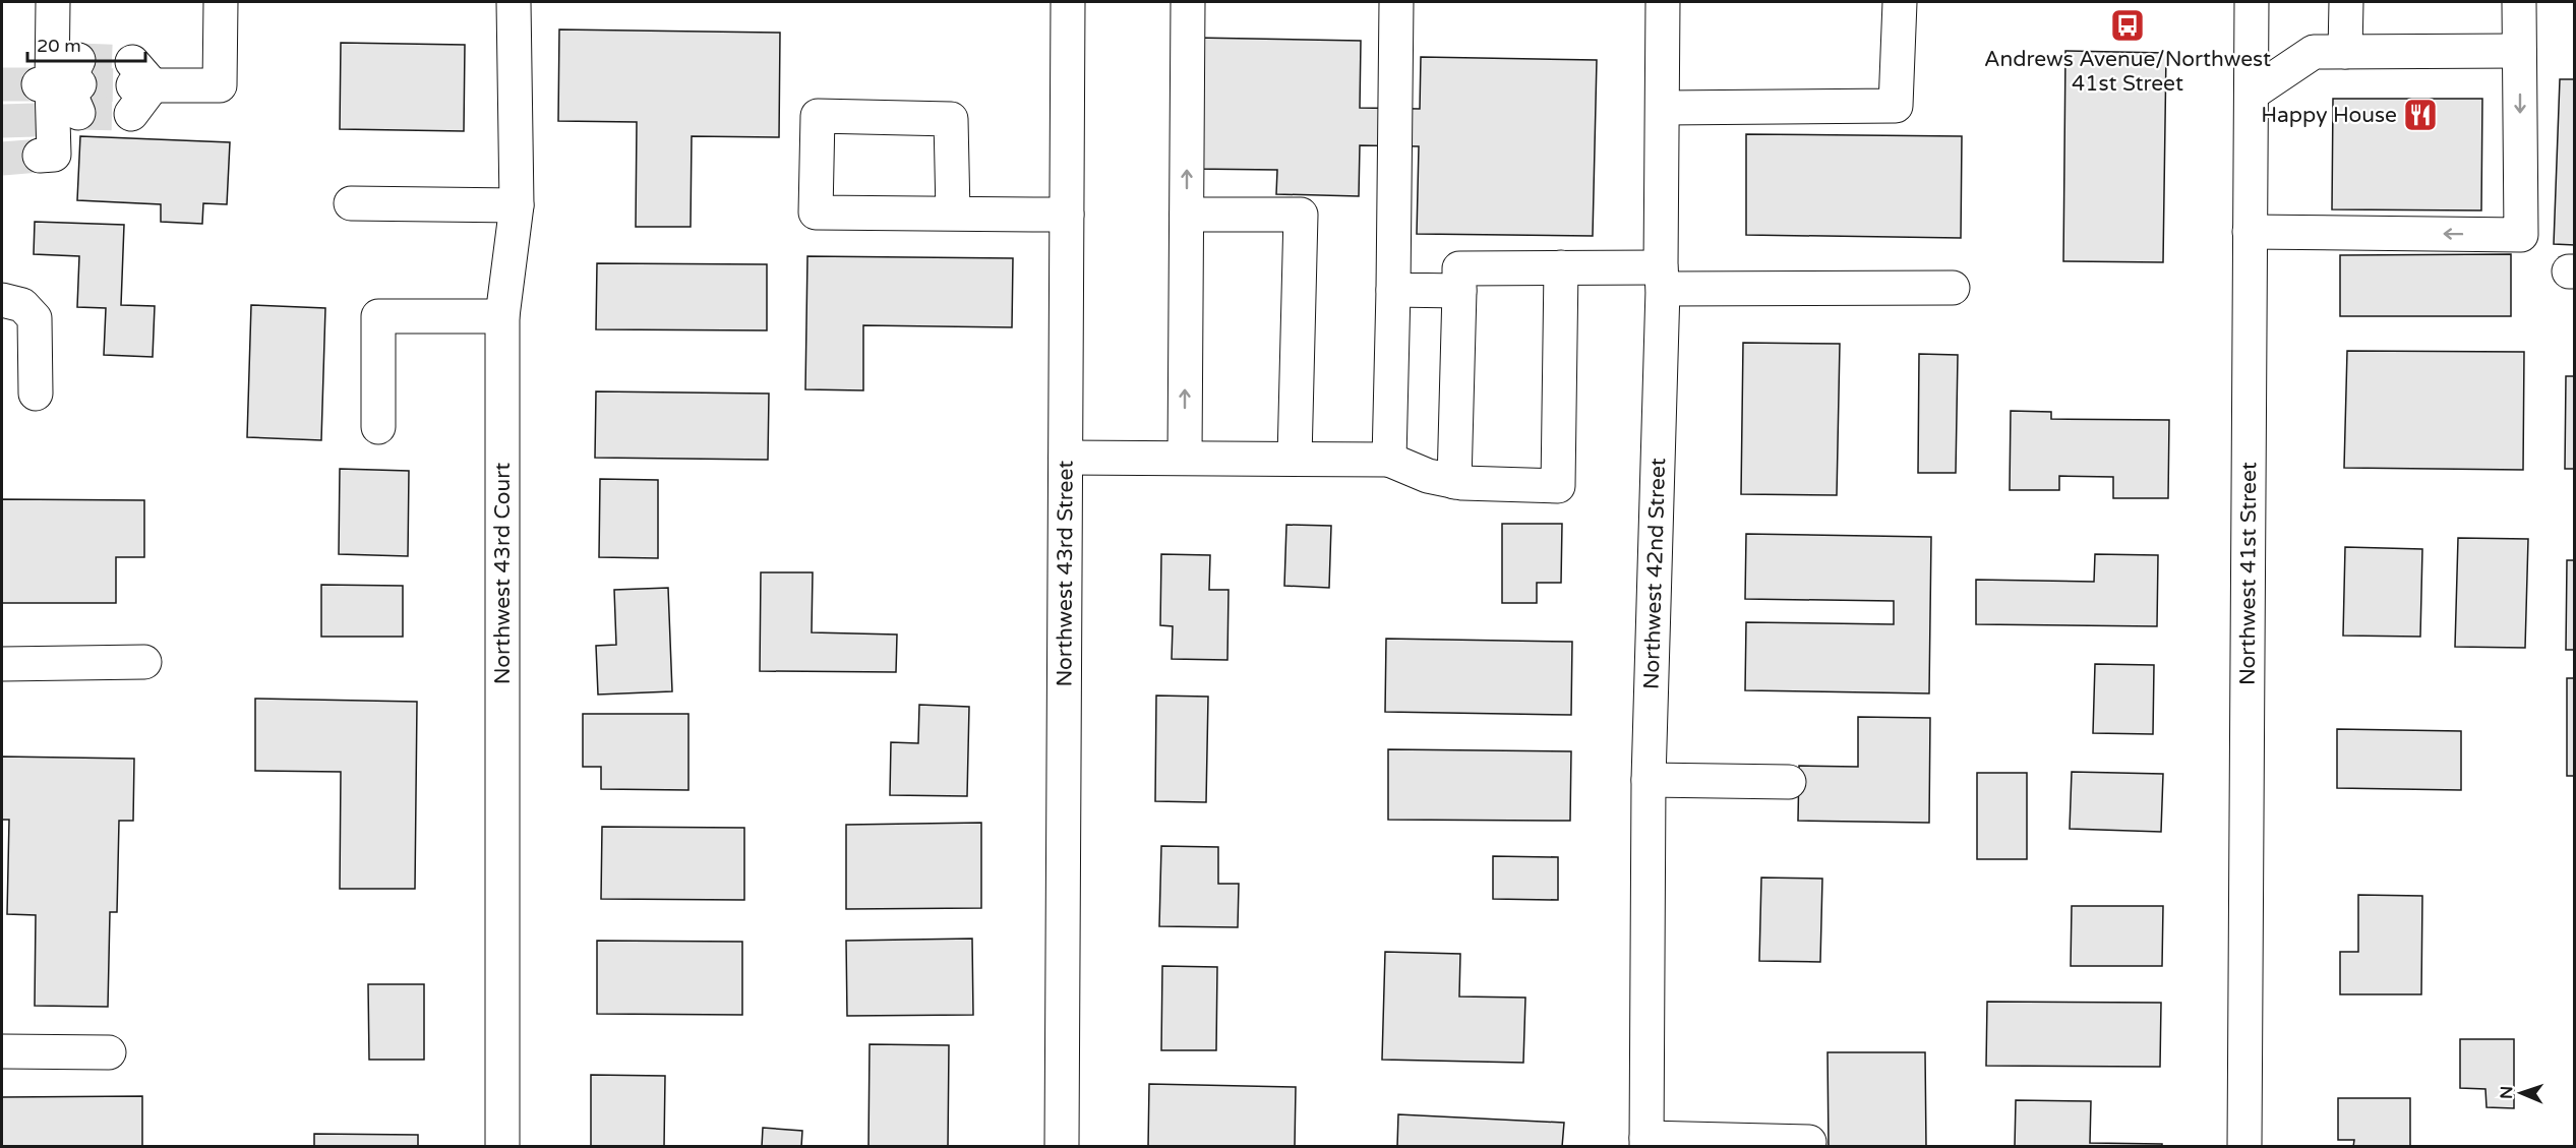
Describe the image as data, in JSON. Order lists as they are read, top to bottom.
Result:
{
  "streets": {
    "street": [
      "Northwest 43rd Court",
      "Northwest 43rd Street",
      "Northwest 42nd Street",
      "Northwest 41st Street"
    ]
  },
  "places": {
    "bus stop": ["Andrews Avenue/Northwest 41st Street"],
    "restaurant": ["Happy House"]
  },
  "scale_bar": "20 m",
  "north": "left"
}
